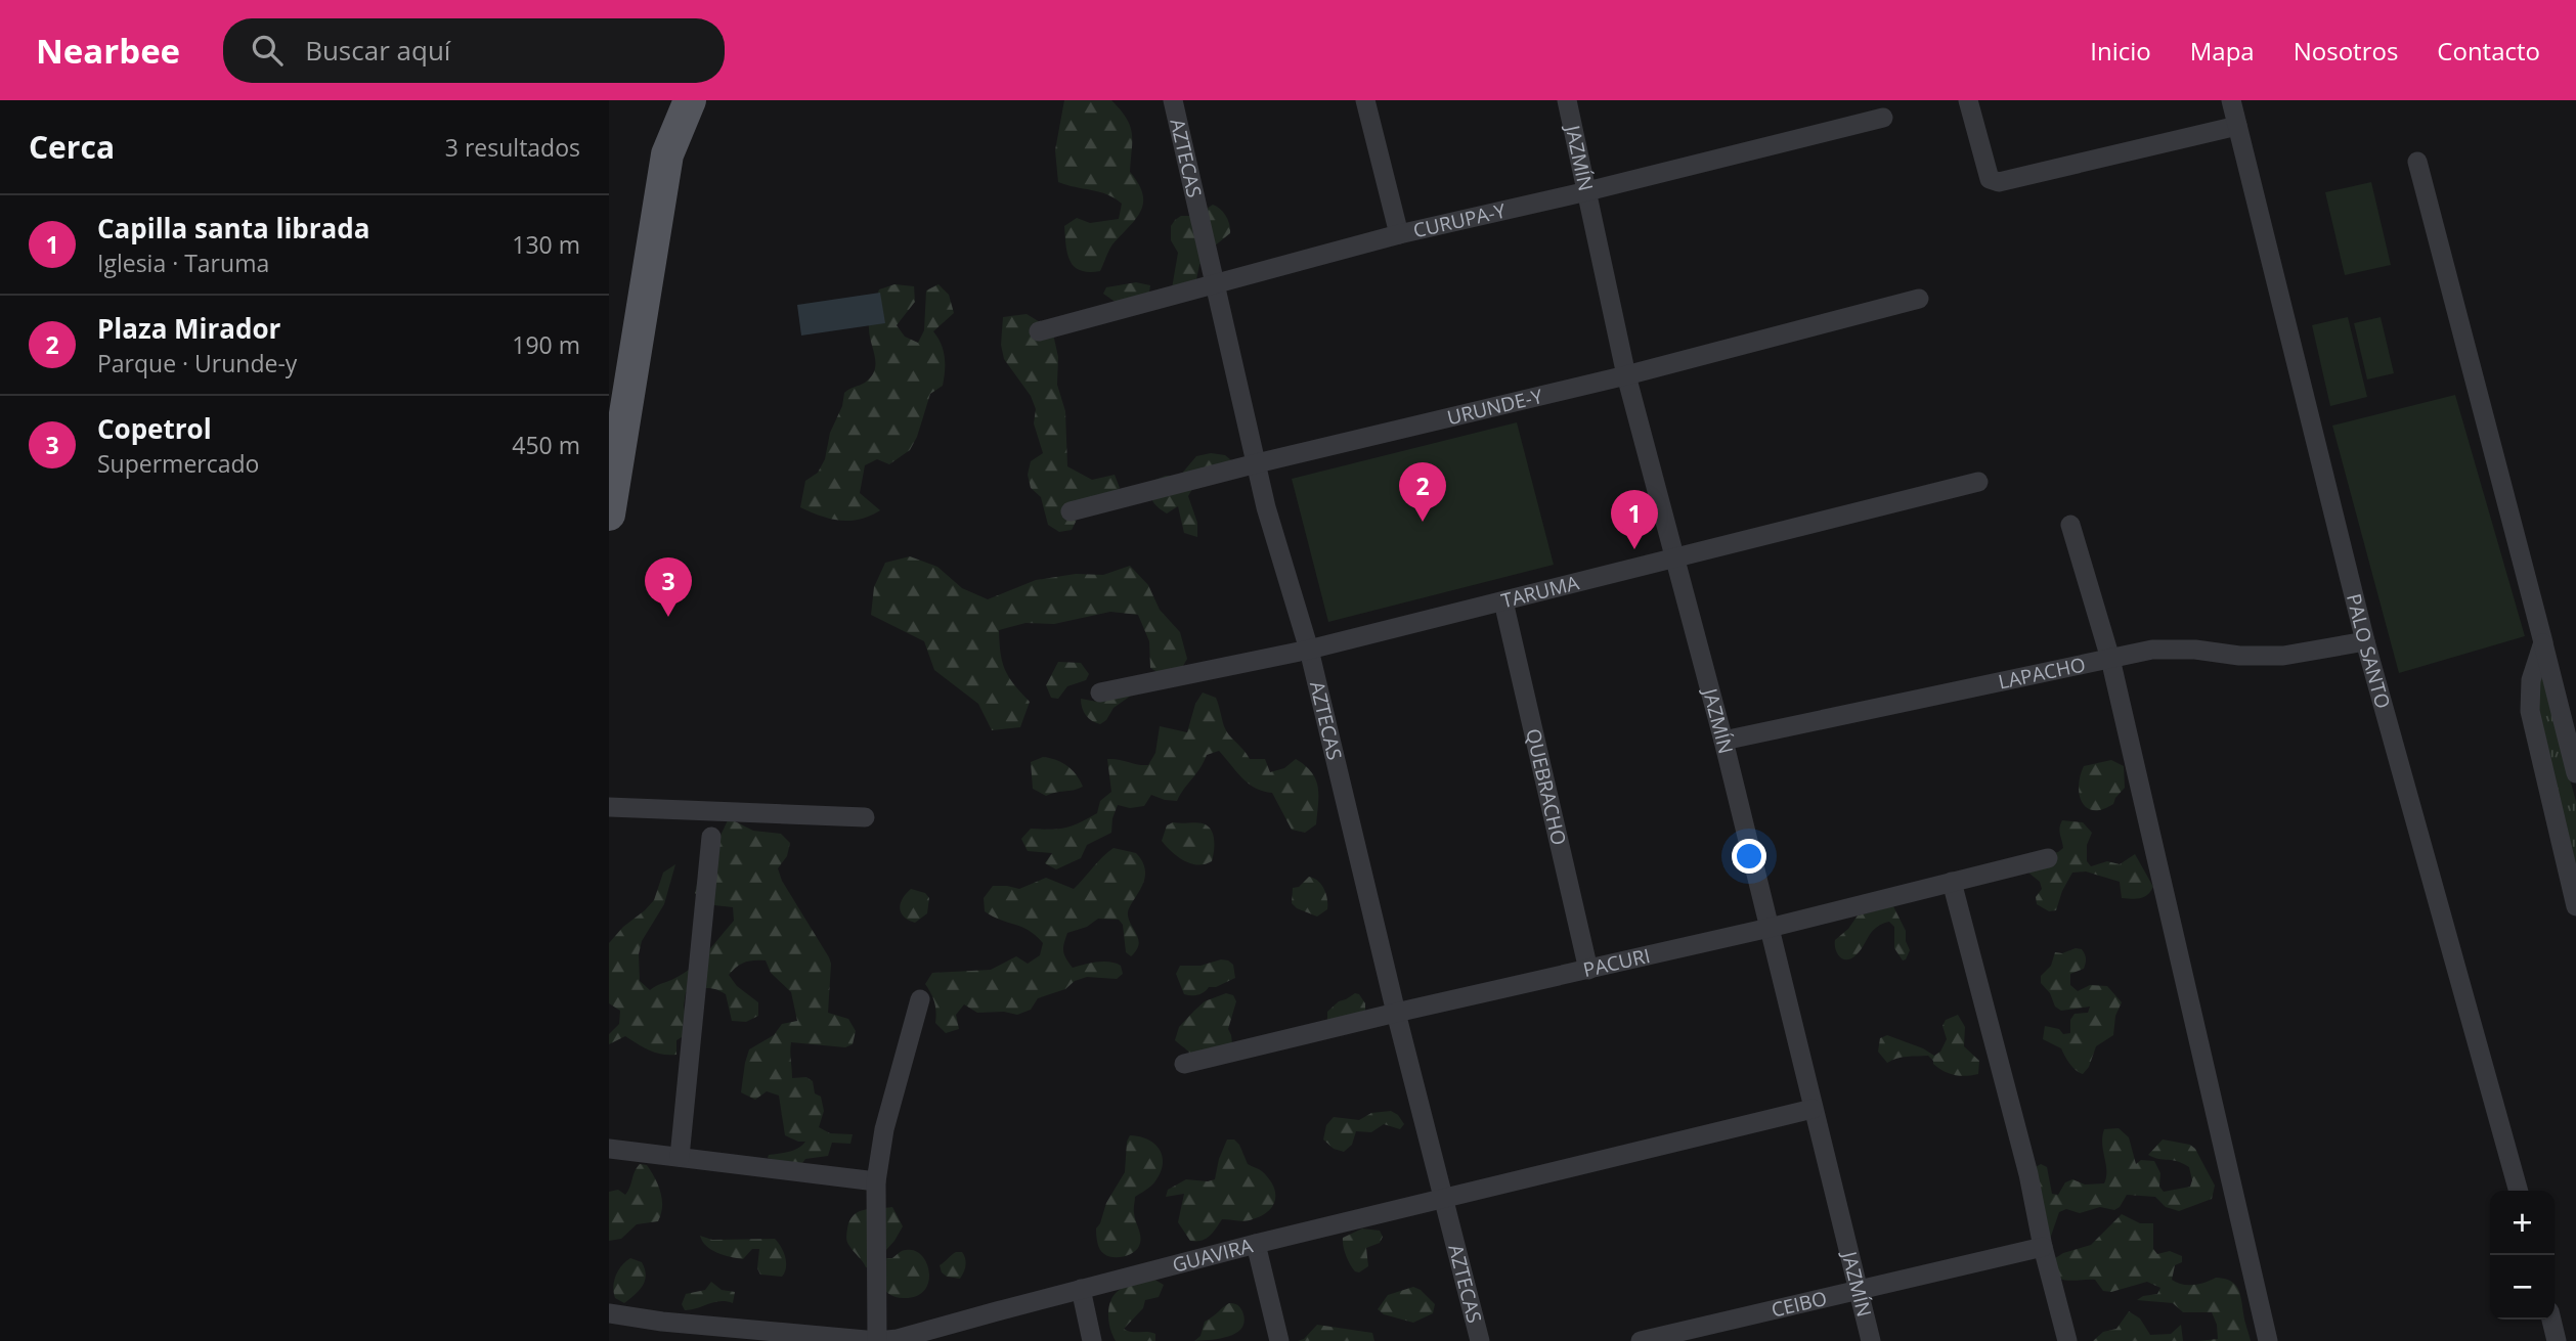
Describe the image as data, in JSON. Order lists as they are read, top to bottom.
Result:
{
  "streets": {
    "street": [
      "JAZMÍN",
      "AZTECAS",
      "CURUPA-Y",
      "URUNDE-Y",
      "TARUMA",
      "PALO SANTO",
      "LAPACHO",
      "QUEBRACHO",
      "PACURI",
      "GUAVIRA",
      "CEIBO"
    ]
  },
  "crossings": [
    ["JAZMÍN", "CURUPA-Y"],
    ["JAZMÍN", "URUNDE-Y"],
    ["JAZMÍN", "TARUMA"],
    ["JAZMÍN", "LAPACHO"],
    ["JAZMÍN", "PACURI"],
    ["JAZMÍN", "GUAVIRA"],
    ["JAZMÍN", "CEIBO"],
    ["AZTECAS", "CURUPA-Y"],
    ["AZTECAS", "URUNDE-Y"],
    ["AZTECAS", "TARUMA"],
    ["AZTECAS", "PACURI"],
    ["AZTECAS", "GUAVIRA"],
    ["TARUMA", "QUEBRACHO"],
    ["PALO SANTO", "LAPACHO"],
    ["QUEBRACHO", "PACURI"]
  ],
  "page": {
    "header": "Nearbee",
    "search": "Buscar aquí",
    "nav": [
      "Inicio",
      "Mapa",
      "Nosotros",
      "Contacto"
    ],
    "heading": ["Cerca", "3 resultados"],
    "list": [
      {
        "mark": "1",
        "name": "Capilla santa librada",
        "note": "Iglesia · Taruma",
        "value": "130 m"
      },
      {
        "mark": "2",
        "name": "Plaza Mirador",
        "note": "Parque · Urunde-y",
        "value": "190 m"
      },
      {
        "mark": "3",
        "name": "Copetrol",
        "note": "Supermercado",
        "value": "450 m"
      }
    ],
    "pins": ["2", "1", "3"],
    "map_buttons": ["+", "−"]
  }
}
